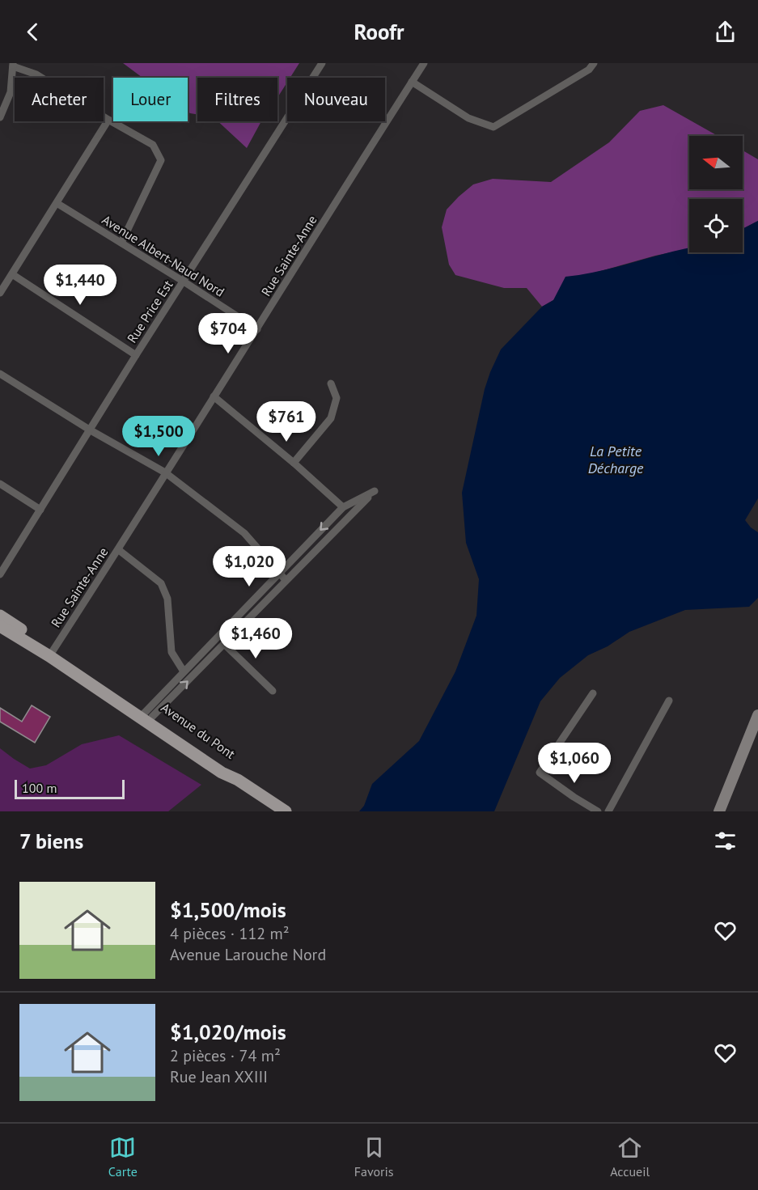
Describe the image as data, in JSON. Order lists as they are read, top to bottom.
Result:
{
  "streets": {
    "main road": ["Avenue du Pont"],
    "street": ["Avenue Albert-Naud Nord", "Rue Sainte-Anne", "Rue Price Est"]
  },
  "crossings": [
    ["Avenue Albert-Naud Nord", "Rue Sainte-Anne"],
    ["Avenue Albert-Naud Nord", "Rue Price Est"],
    ["Rue Sainte-Anne", "Avenue du Pont"]
  ],
  "water": ["La Petite Décharge"],
  "scale_bar": "100 m",
  "north": "left",
  "page": {
    "header": "Roofr",
    "chip": [
      "Acheter",
      "Louer",
      "Filtres",
      "Nouveau"
    ],
    "price": [
      "$1,440",
      "$704",
      "$761",
      "$1,500",
      "$1,020",
      "$1,460",
      "$1,060"
    ],
    "scale": "100 m",
    "heading": "7 biens",
    "list": [
      {
        "name": "$1,500/mois",
        "note": "4 pièces · 112 m² · Avenue Larouche Nord"
      },
      {
        "name": "$1,020/mois",
        "note": "2 pièces · 74 m² · Rue Jean XXIII"
      }
    ],
    "tabs": ["Carte", "Favoris", "Accueil"]
  }
}
